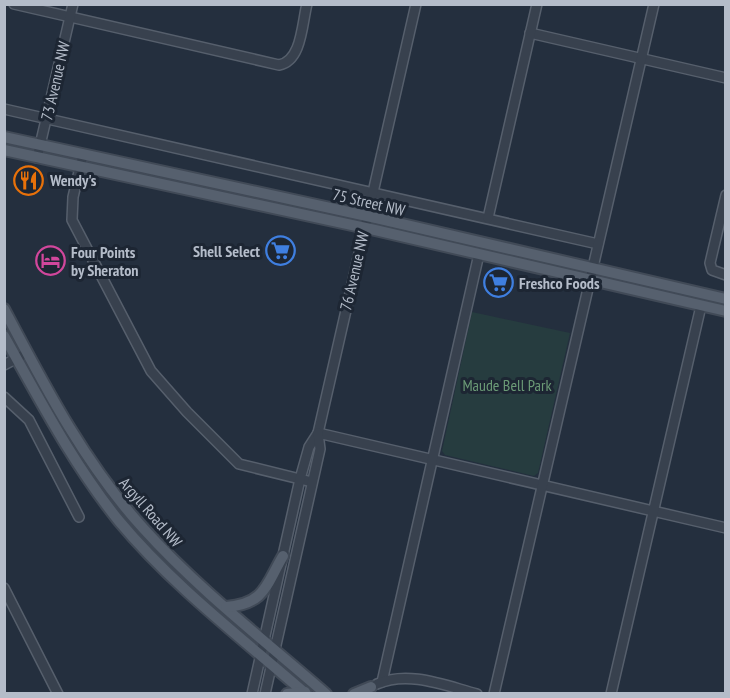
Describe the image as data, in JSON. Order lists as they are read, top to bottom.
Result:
{
  "streets": {
    "main road": ["75 Street NW", "Argyll Road NW"],
    "street": ["73 Avenue NW", "76 Avenue NW"]
  },
  "crossings": [
    ["73 Avenue NW", "75 Street NW"],
    ["75 Street NW", "76 Avenue NW"],
    ["76 Avenue NW", "Argyll Road NW"]
  ],
  "parks": ["Maude Bell Park"],
  "places": {
    "restaurant": ["Wendy's"],
    "supermarket": ["Shell Select", "Freshco Foods"],
    "hotel": ["Four Points by Sheraton"]
  }
}
